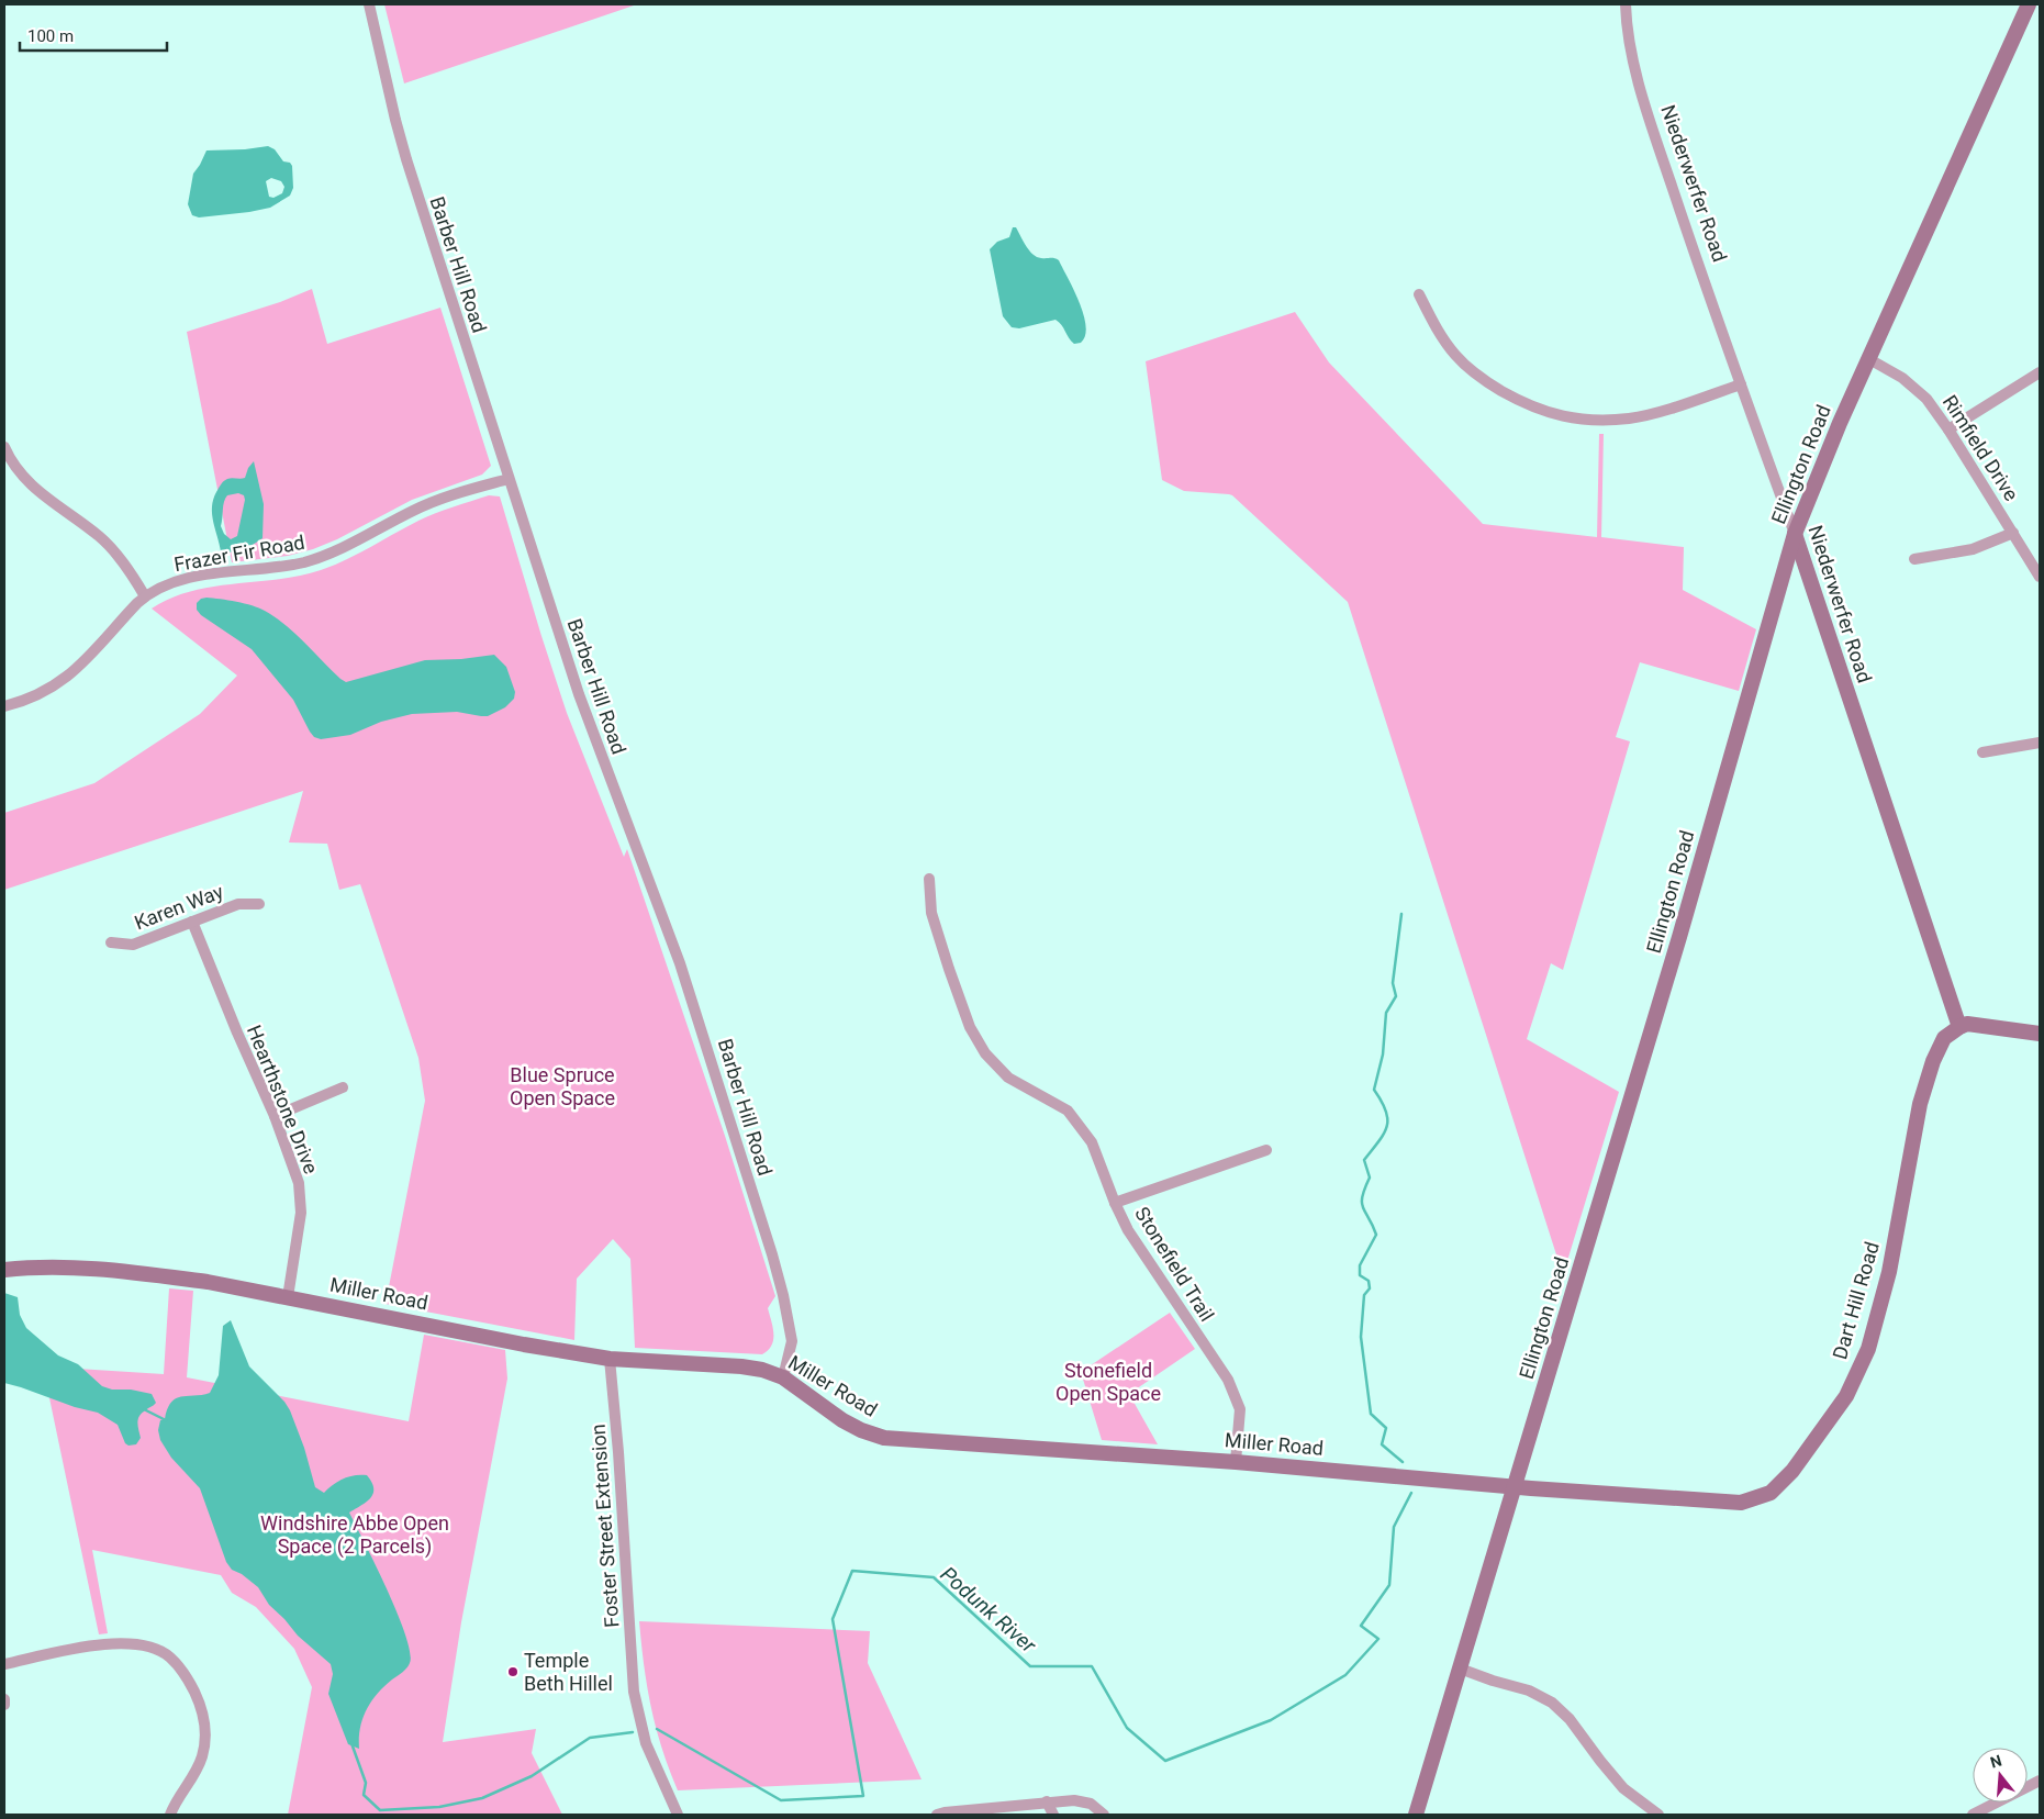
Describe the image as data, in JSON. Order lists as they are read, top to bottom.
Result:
{
  "streets": {
    "street": [
      "Niederwerfer Road",
      "Barber Hill Road",
      "Rimfield Drive",
      "Ellington Road",
      "Frazer Fir Road",
      "Karen Way",
      "Hearthstone Drive",
      "Stonefield Trail",
      "Miller Road",
      "Dart Hill Road",
      "Foster Street Extension"
    ]
  },
  "crossings": [
    ["Niederwerfer Road", "Ellington Road"],
    ["Niederwerfer Road", "Dart Hill Road"],
    ["Barber Hill Road", "Frazer Fir Road"],
    ["Barber Hill Road", "Miller Road"],
    ["Rimfield Drive", "Ellington Road"],
    ["Ellington Road", "Miller Road"],
    ["Ellington Road", "Dart Hill Road"],
    ["Karen Way", "Hearthstone Drive"],
    ["Hearthstone Drive", "Miller Road"],
    ["Stonefield Trail", "Miller Road"],
    ["Miller Road", "Dart Hill Road"],
    ["Miller Road", "Foster Street Extension"]
  ],
  "water": ["Podunk River"],
  "parks": ["Blue Spruce Open Space", "Stonefield Open Space", "Windshire Abbe Open Space (2 Parcels)"],
  "places": ["Temple Beth Hillel"],
  "scale_bar": "100 m",
  "north": "top"
}
